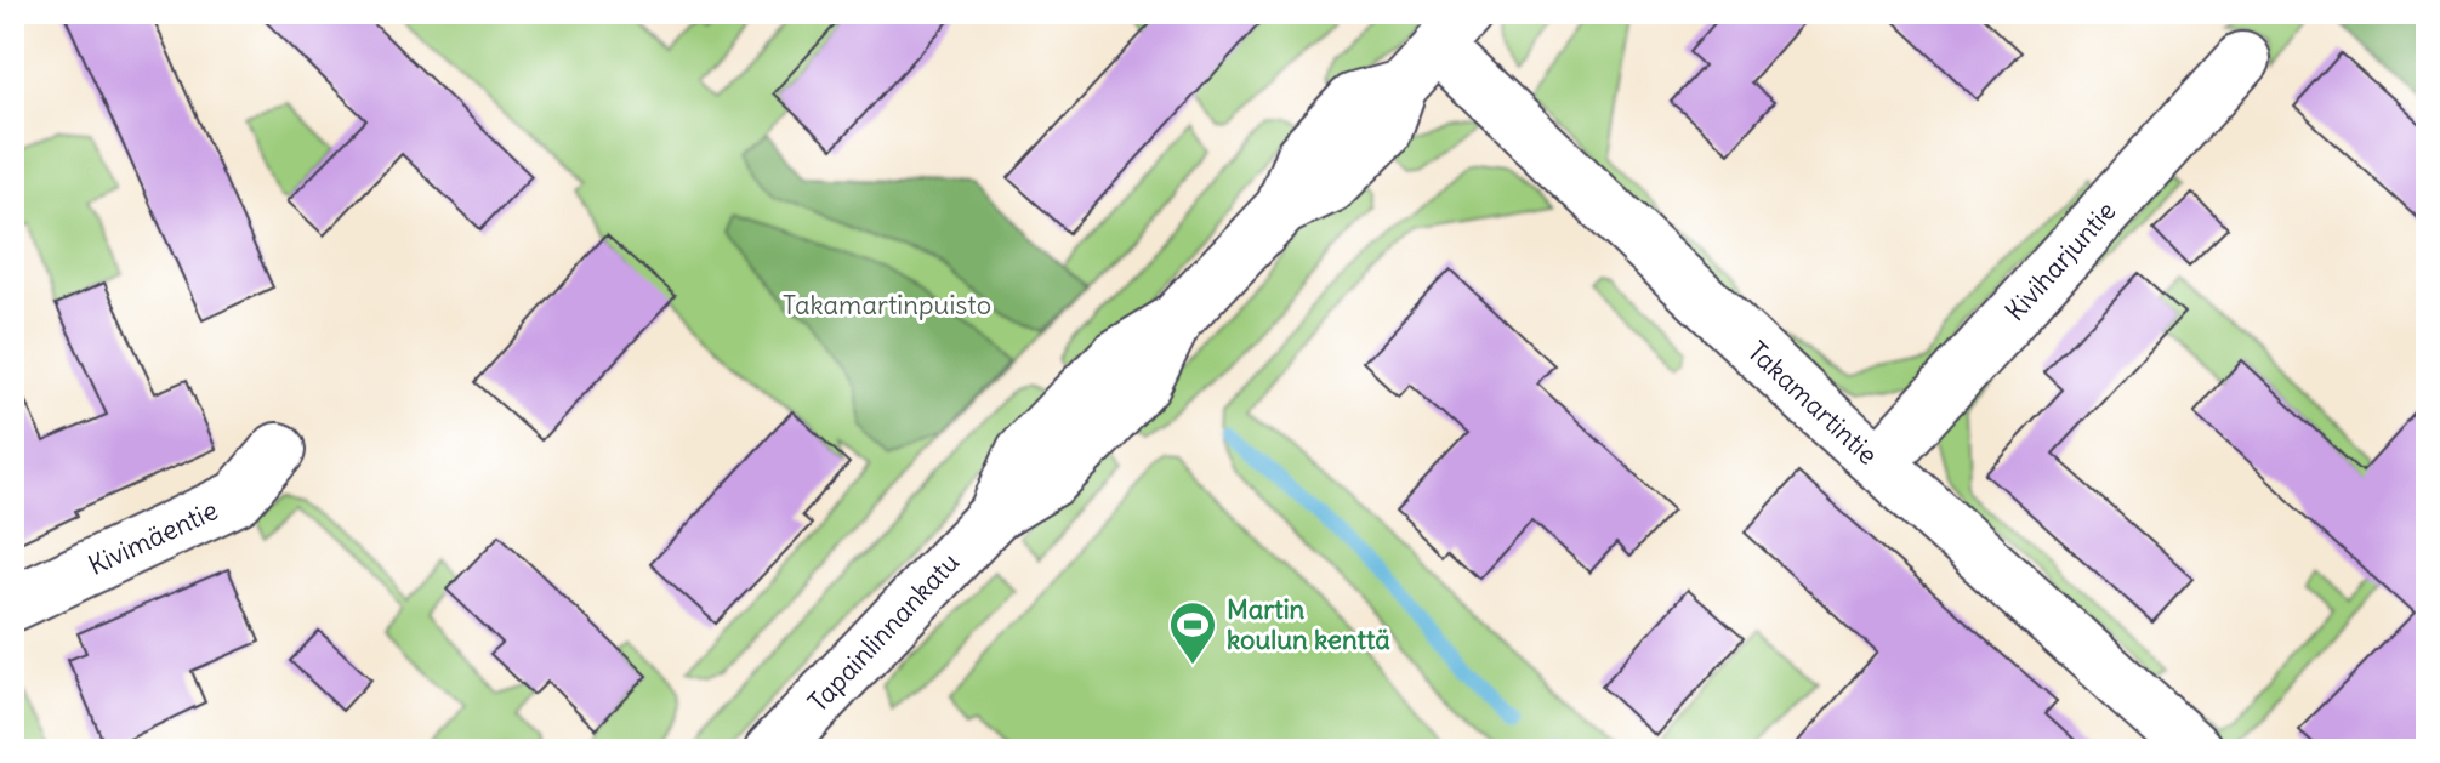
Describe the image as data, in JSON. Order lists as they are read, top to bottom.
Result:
{
  "streets": {
    "street": [
      "Kiviharjuntie",
      "Takamartintie",
      "Kivimäentie",
      "Tapainlinnankatu"
    ]
  },
  "crossings": [
    ["Kiviharjuntie", "Takamartintie"],
    ["Takamartintie", "Tapainlinnankatu"]
  ],
  "parks": ["Takamartinpuisto"],
  "places": {
    "sports": ["Martin koulun kenttä"]
  }
}
